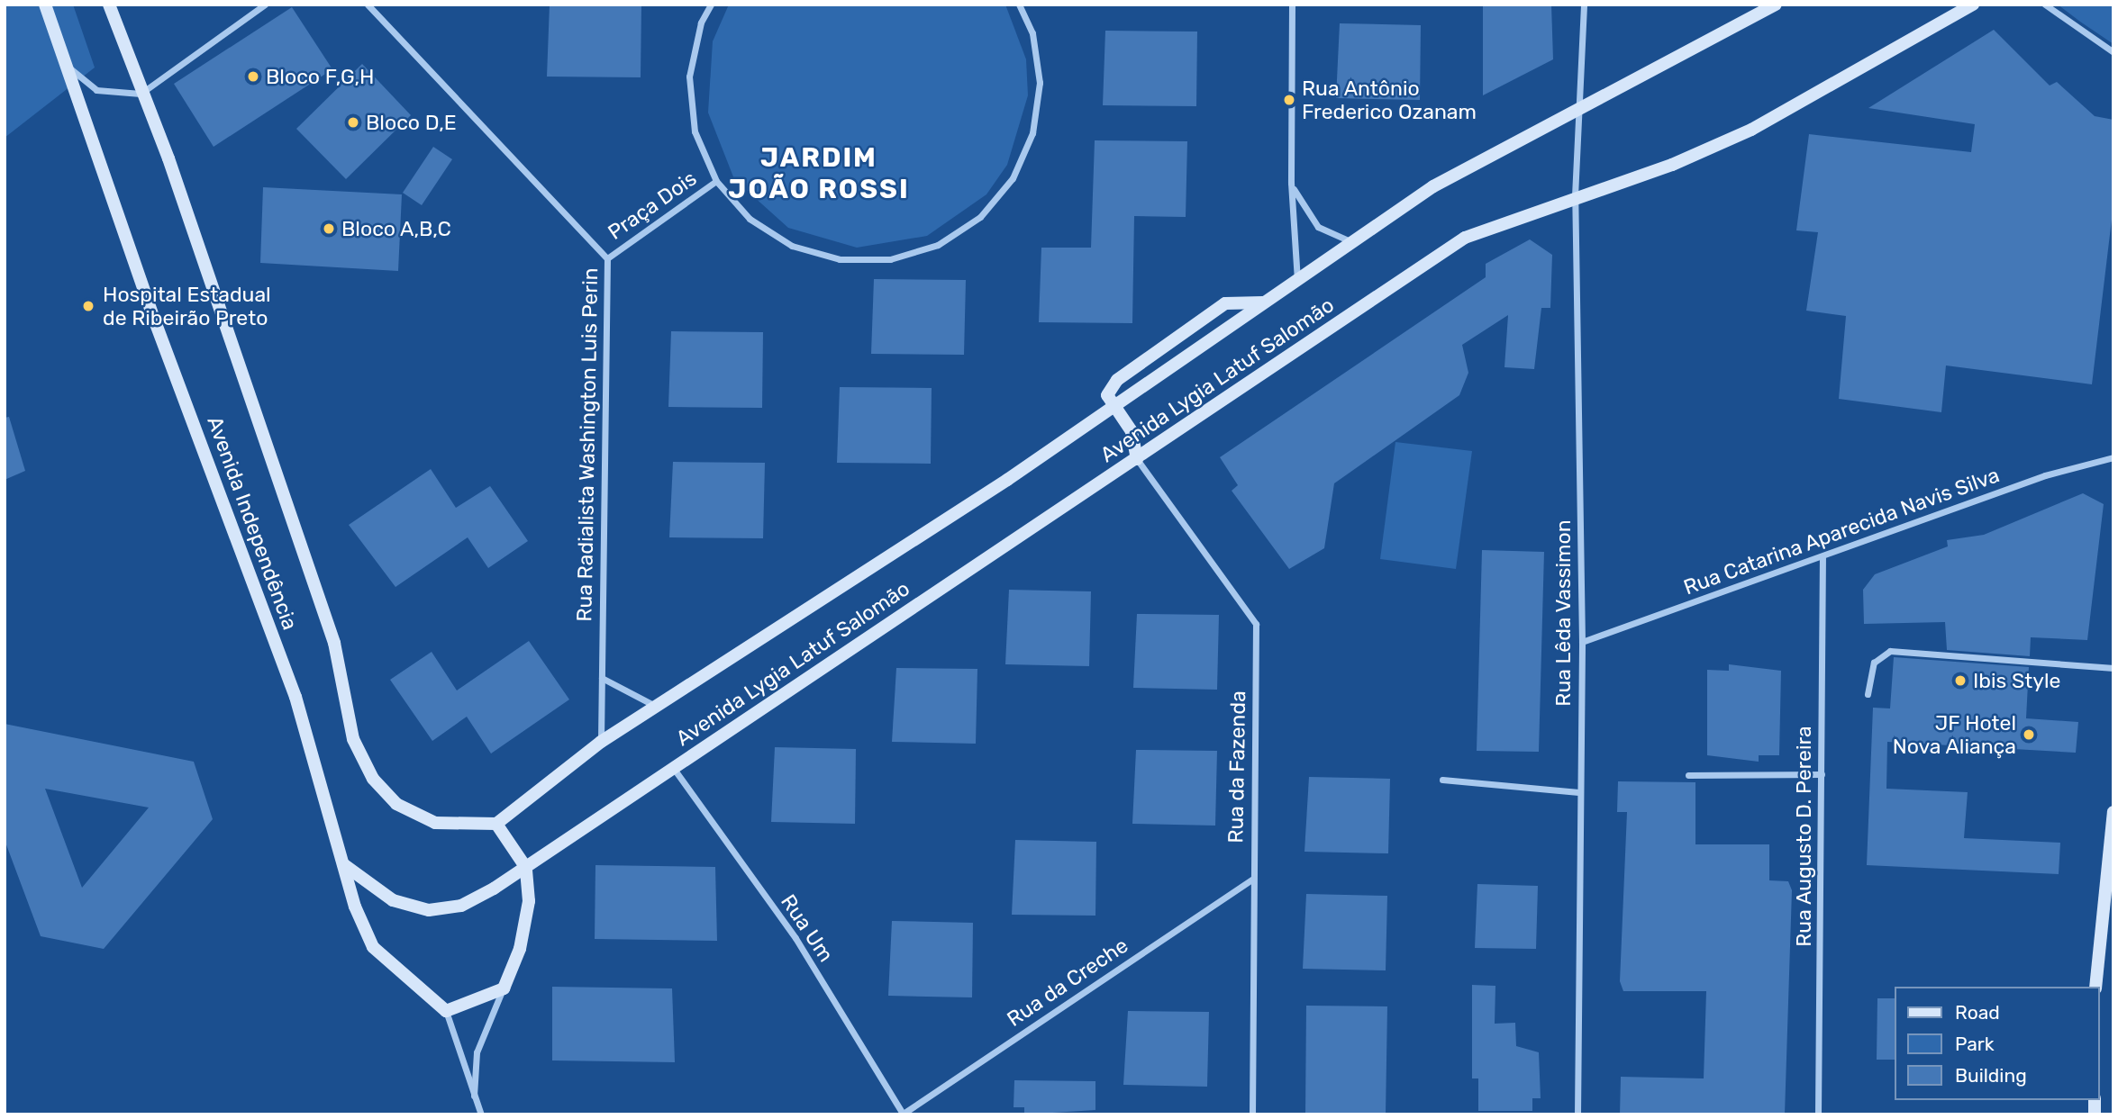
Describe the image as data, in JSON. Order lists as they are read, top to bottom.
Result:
{
  "streets": {
    "main road": ["Avenida Lygia Latuf Salomão", "Avenida Independência"],
    "street": [
      "Praça Dois",
      "Rua Radialista Washington Luis Perin",
      "Rua Catarina Aparecida Navis Silva",
      "Rua Lêda Vassimon",
      "Rua da Fazenda",
      "Rua Augusto D. Pereira",
      "Rua Um",
      "Rua da Creche"
    ]
  },
  "crossings": [
    ["Praça Dois", "Rua Radialista Washington Luis Perin"],
    ["Avenida Lygia Latuf Salomão", "Rua Radialista Washington Luis Perin"],
    ["Avenida Lygia Latuf Salomão", "Avenida Independência"],
    ["Avenida Lygia Latuf Salomão", "Rua Lêda Vassimon"],
    ["Avenida Lygia Latuf Salomão", "Rua da Fazenda"],
    ["Avenida Lygia Latuf Salomão", "Rua Um"],
    ["Rua Catarina Aparecida Navis Silva", "Rua Lêda Vassimon"],
    ["Rua Catarina Aparecida Navis Silva", "Rua Augusto D. Pereira"],
    ["Rua da Fazenda", "Rua da Creche"],
    ["Rua Um", "Rua da Creche"]
  ],
  "districts": ["JARDIM JOÃO ROSSI"],
  "places": [
    "Bloco F,G,H",
    "Rua Antônio Frederico Ozanam",
    "Bloco D,E",
    "Bloco A,B,C",
    "Hospital Estadual de Ribeirão Preto",
    "Ibis Style",
    "JF Hotel Nova Aliança"
  ],
  "legend": ["Road", "Park", "Building"]
}
